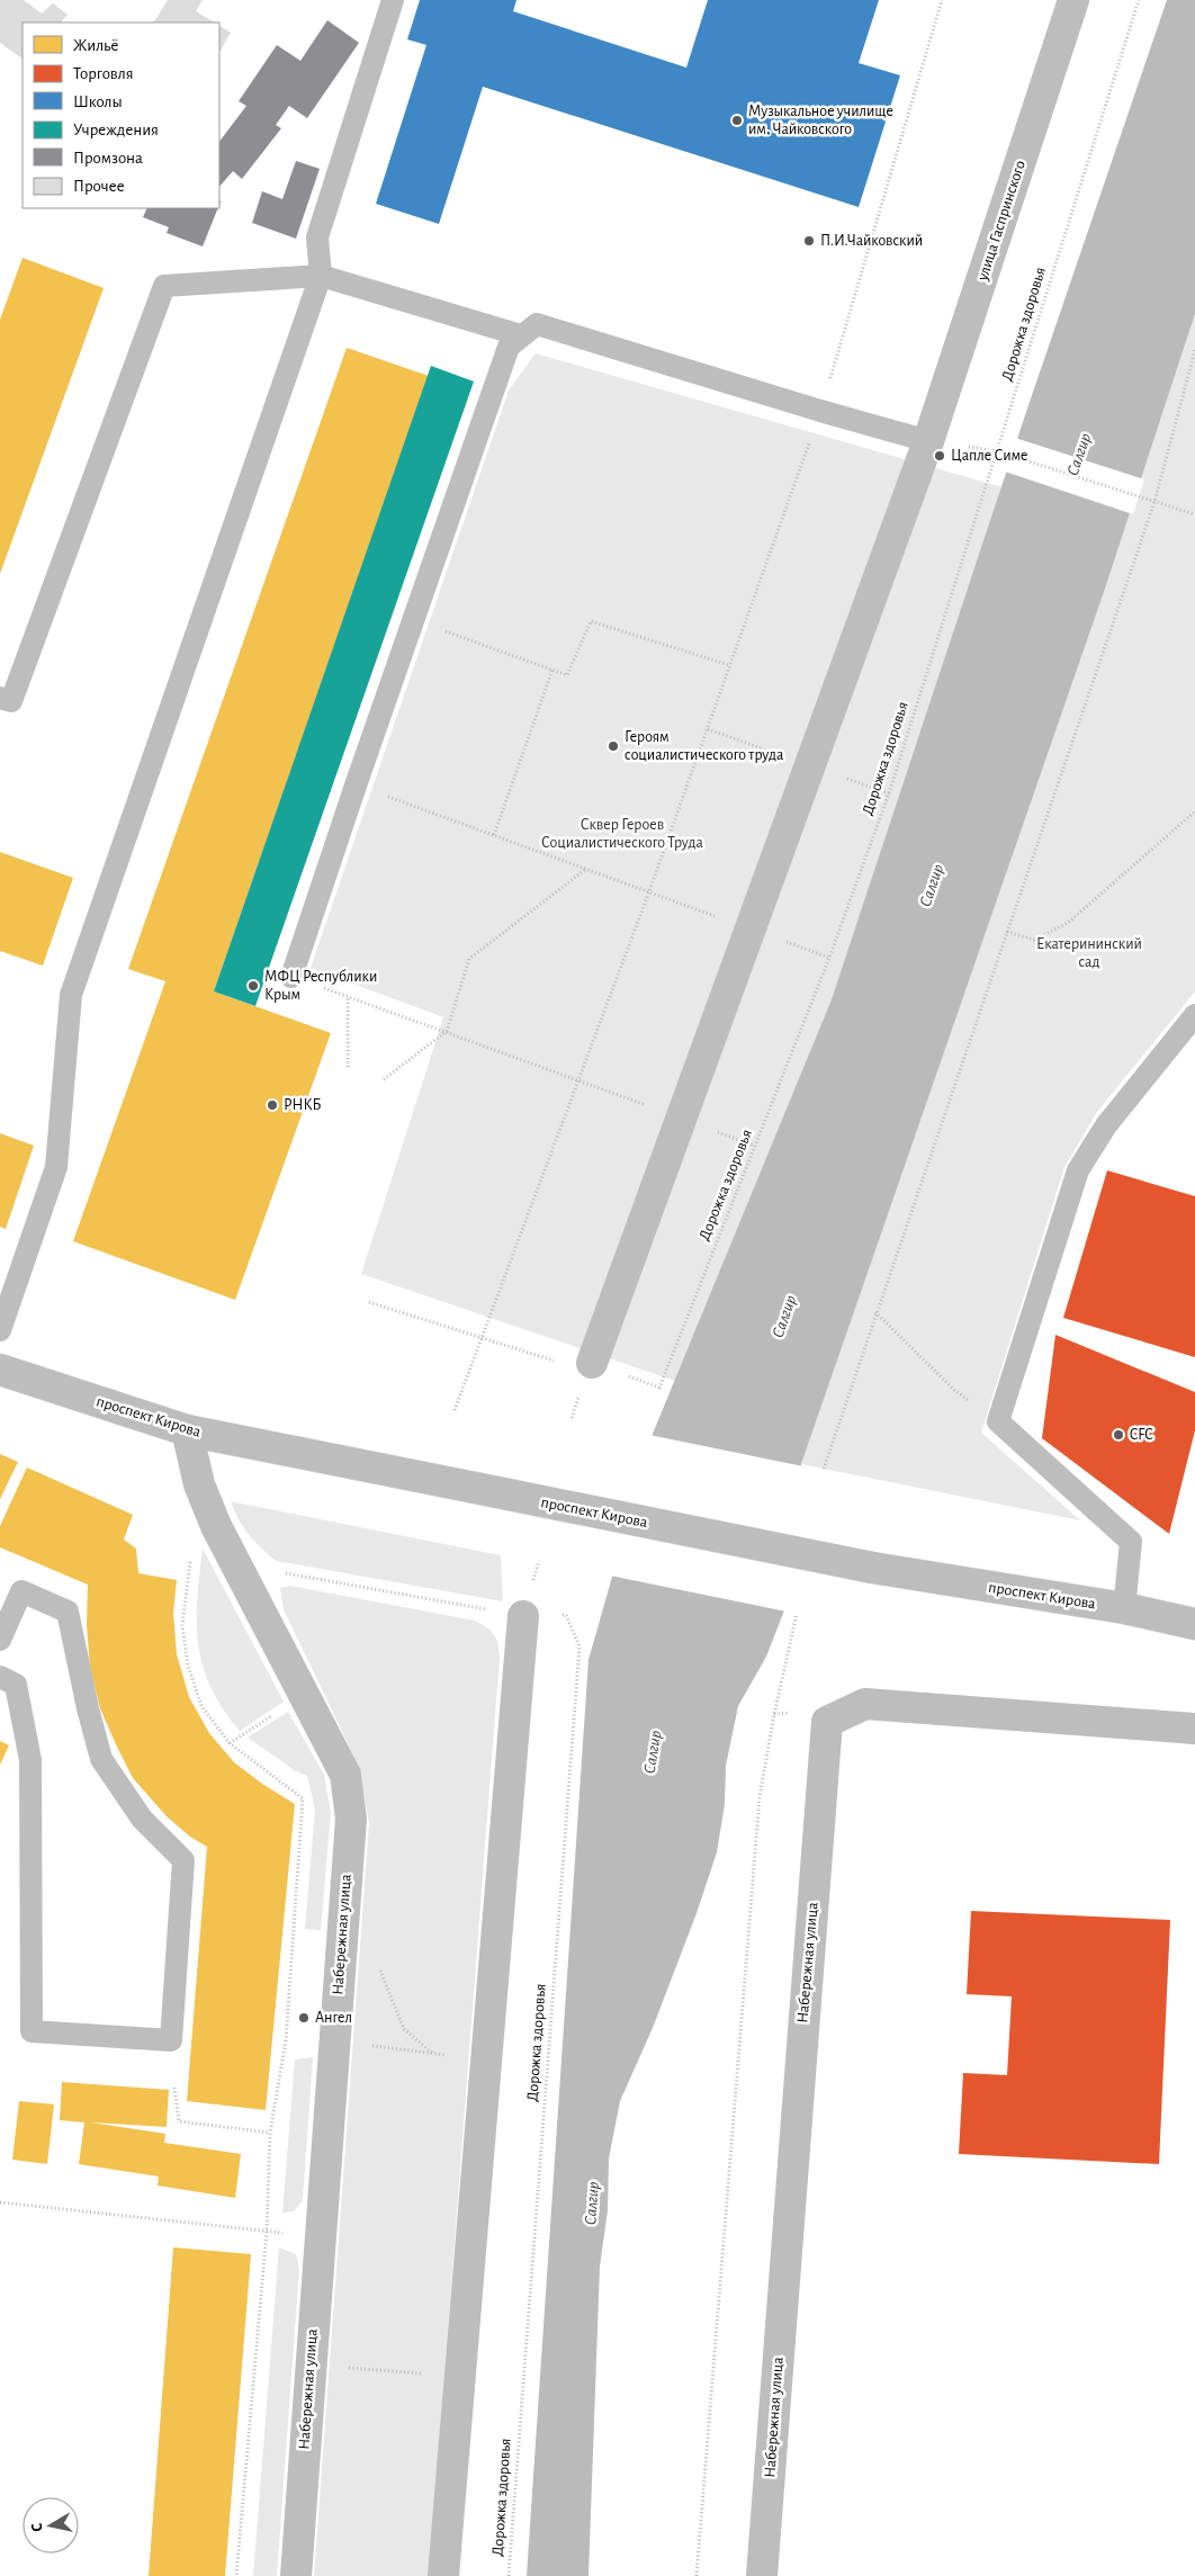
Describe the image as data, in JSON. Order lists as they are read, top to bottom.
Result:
{
  "streets": {
    "street": ["улица Гаспринского", "проспект Кирова", "Набережная улица"],
    "path": ["Дорожка здоровья"]
  },
  "crossings": [
    ["улица Гаспринского", "Дорожка здоровья"],
    ["проспект Кирова", "Набережная улица"]
  ],
  "water": ["Салгир"],
  "parks": ["Сквер Героев Социалистического Труда", "Екатерининский сад"],
  "places": [
    "Музыкальное училище им. Чайковского",
    "П.И.Чайковский",
    "Цапле Симе",
    "Героям социалистического труда",
    "МФЦ Республики Крым",
    "РНКБ",
    "CFC",
    "Ангел"
  ],
  "legend": [
    "Жильё",
    "Торговля",
    "Школы",
    "Учреждения",
    "Промзона",
    "Прочее"
  ],
  "north": "left"
}
